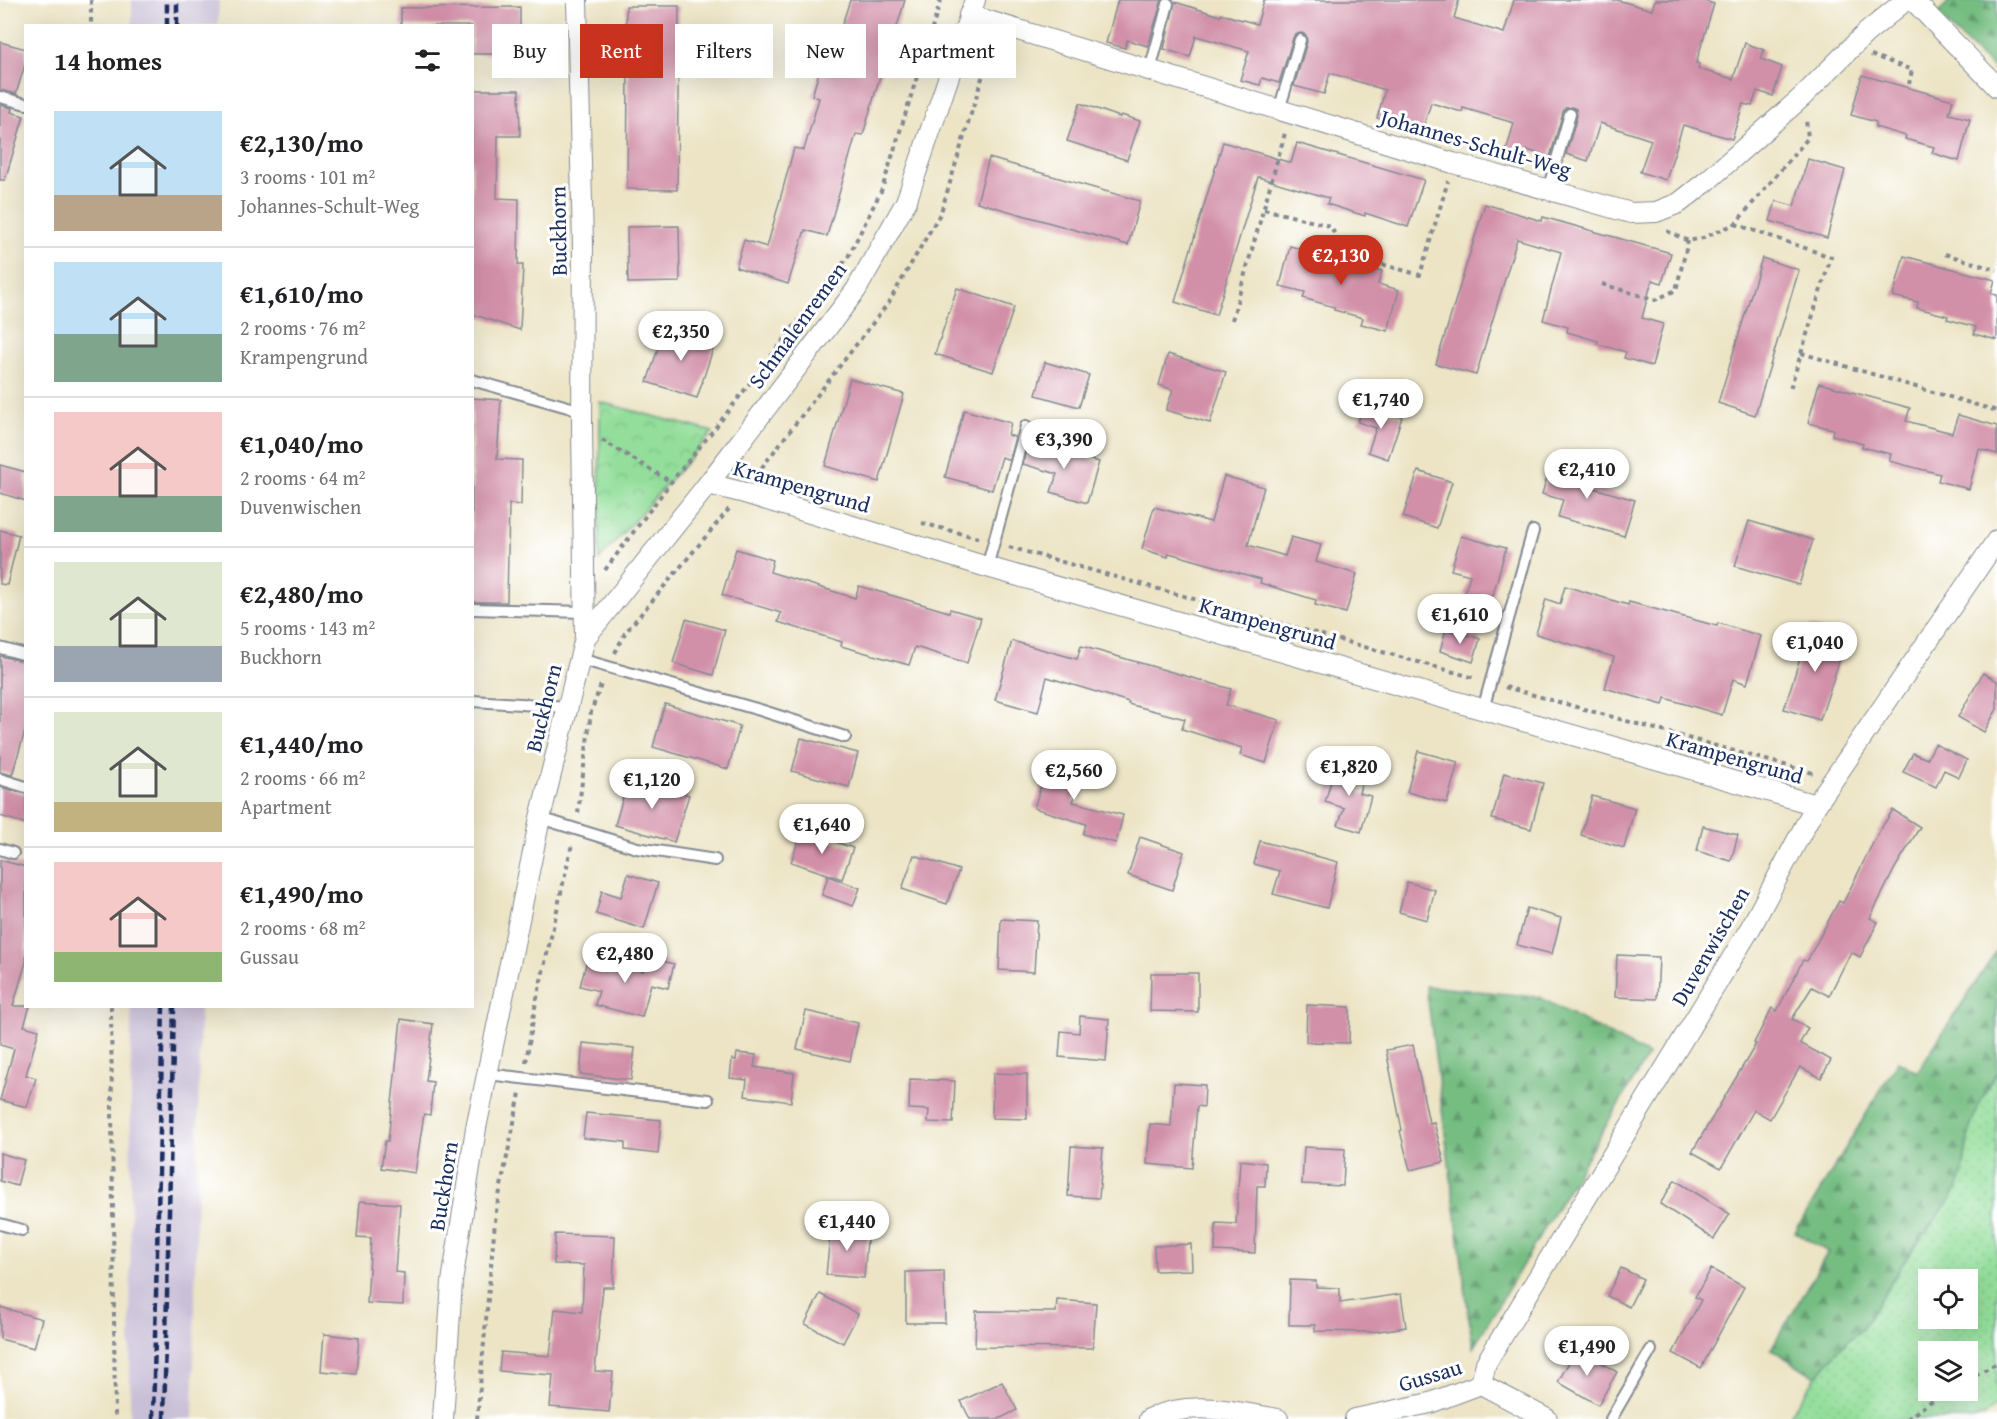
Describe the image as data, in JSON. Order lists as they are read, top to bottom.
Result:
{
  "streets": {
    "street": [
      "Johannes-Schult-Weg",
      "Buckhorn",
      "Schmalenremen",
      "Krampengrund",
      "Duvenwischen",
      "Gussau"
    ]
  },
  "crossings": [
    ["Johannes-Schult-Weg", "Schmalenremen"],
    ["Buckhorn", "Schmalenremen"],
    ["Schmalenremen", "Krampengrund"],
    ["Krampengrund", "Duvenwischen"],
    ["Duvenwischen", "Gussau"]
  ],
  "page": {
    "chip": [
      "Buy",
      "Rent",
      "Filters",
      "New",
      "Apartment"
    ],
    "heading": "14 homes",
    "list": [
      {
        "name": "€2,130/mo",
        "note": "3 rooms · 101 m² · Johannes-Schult-Weg"
      },
      {
        "name": "€1,610/mo",
        "note": "2 rooms · 76 m² · Krampengrund"
      },
      {
        "name": "€1,040/mo",
        "note": "2 rooms · 64 m² · Duvenwischen"
      },
      {
        "name": "€2,480/mo",
        "note": "5 rooms · 143 m² · Buckhorn"
      },
      {
        "name": "€1,440/mo",
        "note": "2 rooms · 66 m² · Apartment"
      },
      {
        "name": "€1,490/mo",
        "note": "2 rooms · 68 m² · Gussau"
      }
    ],
    "price": [
      "€2,130",
      "€2,350",
      "€1,740",
      "€3,390",
      "€2,410",
      "€1,610",
      "€1,040",
      "€1,820",
      "€2,560",
      "€1,120",
      "€1,640",
      "€2,480",
      "€1,440",
      "€1,490"
    ]
  }
}
